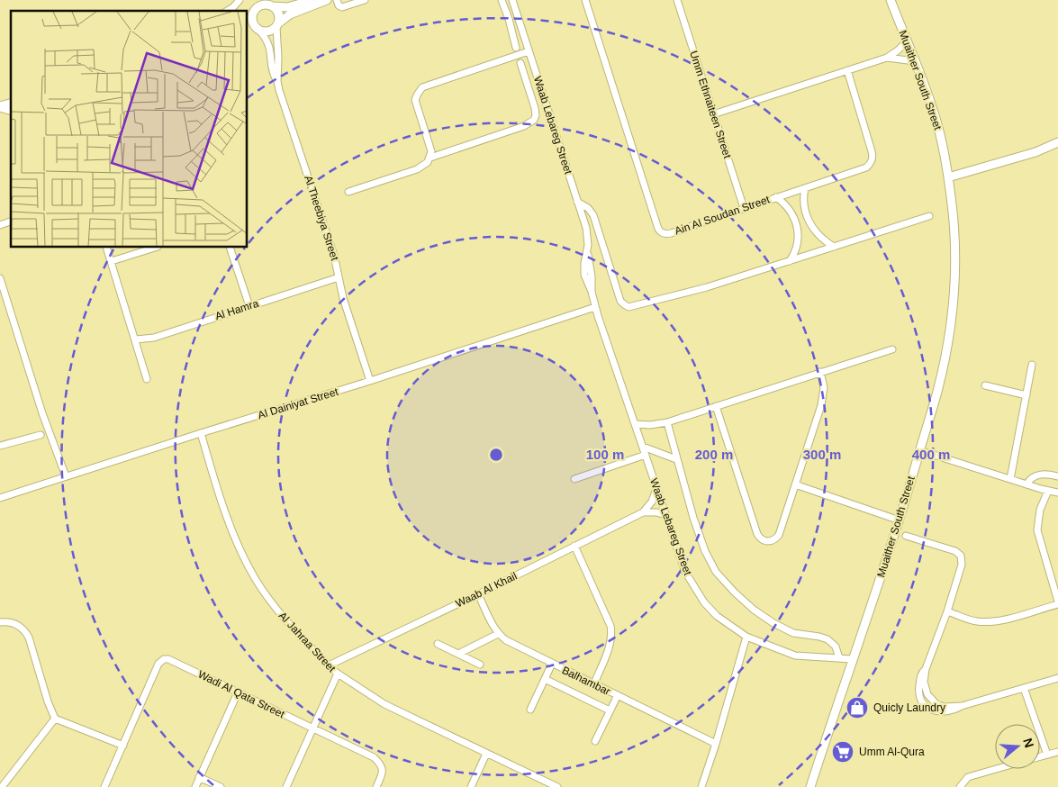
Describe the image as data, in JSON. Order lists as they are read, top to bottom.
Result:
{
  "streets": {
    "street": [
      "Muaither South Street",
      "Umm Ethnaiteen Street",
      "Waab Lebareg Street",
      "Ain Al Soudan Street",
      "Al Theebiya Street",
      "Al Hamra",
      "Al Dainiyat Street",
      "Waab Al Khail",
      "Al Jahraa Street",
      "Balhambar",
      "Wadi Al Qata Street"
    ]
  },
  "crossings": [
    ["Muaither South Street", "Waab Lebareg Street"],
    ["Umm Ethnaiteen Street", "Ain Al Soudan Street"],
    ["Waab Lebareg Street", "Al Dainiyat Street"],
    ["Al Theebiya Street", "Al Hamra"],
    ["Al Theebiya Street", "Al Dainiyat Street"],
    ["Al Dainiyat Street", "Al Jahraa Street"],
    ["Waab Al Khail", "Al Jahraa Street"]
  ],
  "places": {
    "shop": ["Quicly Laundry"],
    "supermarket": ["Umm Al-Qura"]
  },
  "north": "right",
  "rings": [
    "100 m",
    "200 m",
    "300 m",
    "400 m"
  ]
}
